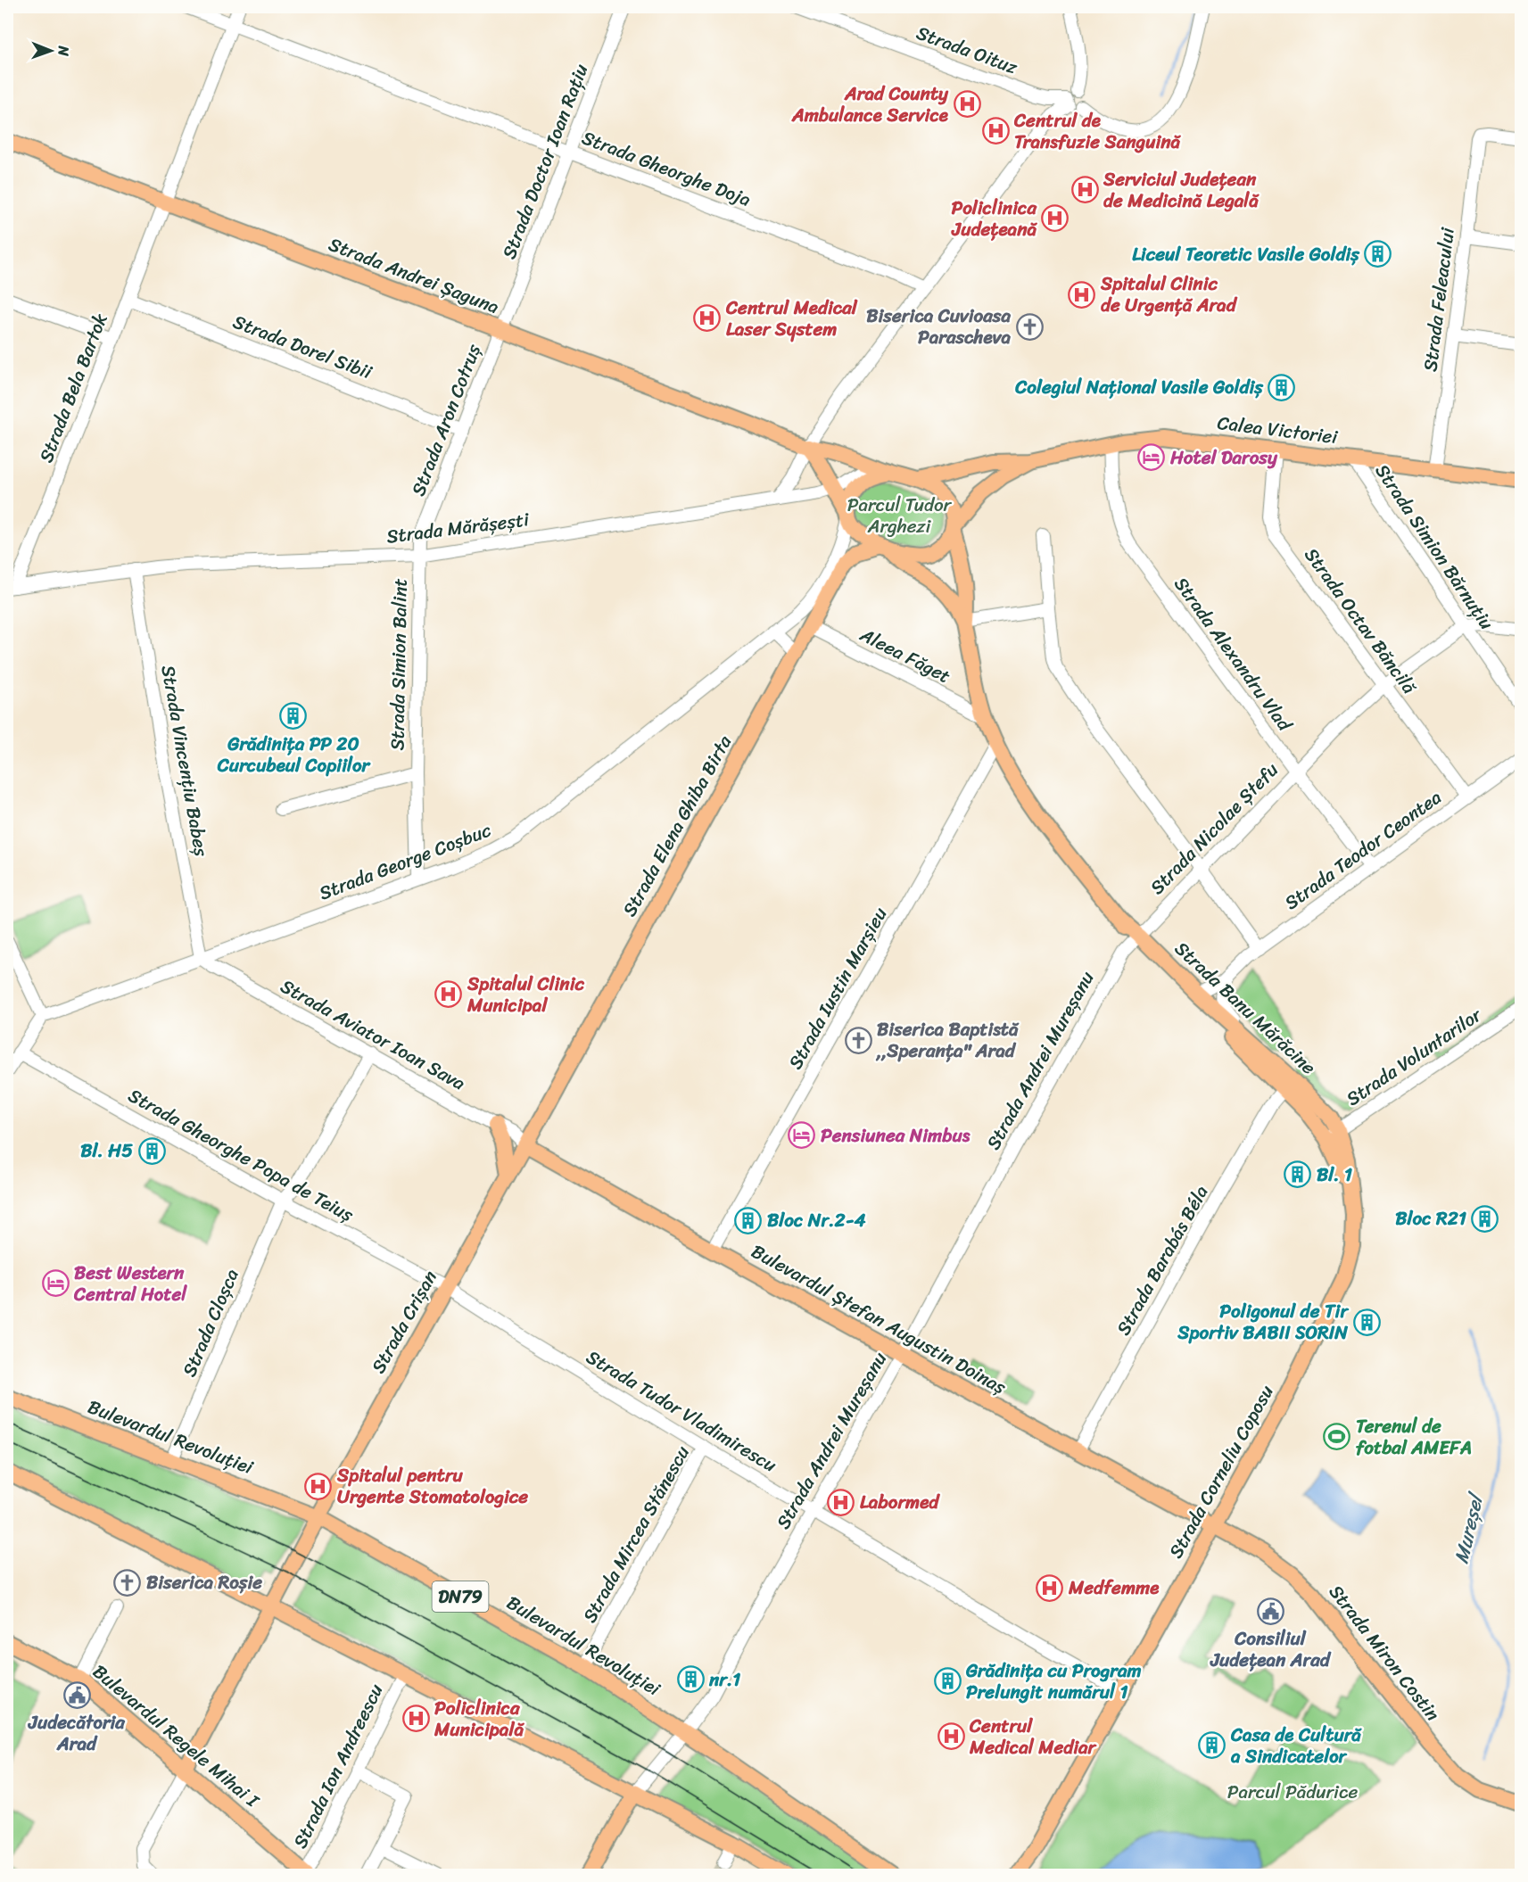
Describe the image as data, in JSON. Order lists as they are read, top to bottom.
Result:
{
  "streets": {
    "main road": [
      "Strada Andrei Șaguna",
      "Calea Victoriei",
      "Strada Elena Ghiba Birta",
      "Strada Banu Mărăcine",
      "Bulevardul Ștefan Augustin Doinaș",
      "Strada Crișan",
      "Bulevardul Revoluției",
      "Strada Corneliu Coposu",
      "DN79",
      "Strada Miron Costin",
      "Bulevardul Regele Mihai I"
    ],
    "street": [
      "Strada Oituz",
      "Strada Doctor Ioan Rațiu",
      "Strada Gheorghe Doja",
      "Strada Feleacului",
      "Strada Dorel Sibii",
      "Strada Bela Bartok",
      "Strada Aron Cotruș",
      "Strada Mărășești",
      "Strada Simion Bărnuțiu",
      "Strada Octav Băncilă",
      "Strada Alexandru Vlad",
      "Aleea Făget",
      "Strada Simion Balint",
      "Strada Vincențiu Babeș",
      "Strada Nicolae Ștefu",
      "Strada Teodor Ceontea",
      "Strada George Coșbuc",
      "Strada Iustin Marșieu",
      "Strada Aviator Ioan Sava",
      "Strada Voluntarilor",
      "Strada Andrei Mureșanu",
      "Strada Gheorghe Popa de Teiuș",
      "Strada Barabás Béla",
      "Strada Cloșca",
      "Strada Tudor Vladimirescu",
      "Strada Mircea Stănescu",
      "Strada Ion Andreescu"
    ]
  },
  "crossings": [
    ["Strada Doctor Ioan Rațiu", "Strada Gheorghe Doja"],
    ["Strada Doctor Ioan Rațiu", "Strada Andrei Șaguna"],
    ["Strada Doctor Ioan Rațiu", "Strada Aron Cotruș"],
    ["Strada Gheorghe Doja", "Strada Bela Bartok"],
    ["Strada Andrei Șaguna", "Strada Bela Bartok"],
    ["Strada Andrei Șaguna", "Strada Aron Cotruș"],
    ["Strada Andrei Șaguna", "Calea Victoriei"],
    ["Strada Andrei Șaguna", "Strada Mărășești"],
    ["Strada Andrei Șaguna", "Strada Elena Ghiba Birta"],
    ["Strada Andrei Șaguna", "Strada George Coșbuc"],
    ["Strada Andrei Șaguna", "Strada Banu Mărăcine"],
    ["Strada Feleacului", "Calea Victoriei"],
    ["Strada Dorel Sibii", "Strada Bela Bartok"],
    ["Strada Dorel Sibii", "Strada Aron Cotruș"],
    ["Strada Bela Bartok", "Strada Mărășești"],
    ["Strada Aron Cotruș", "Strada Mărășești"],
    ["Strada Aron Cotruș", "Strada Simion Balint"],
    ["Calea Victoriei", "Strada Simion Bărnuțiu"],
    ["Calea Victoriei", "Strada Octav Băncilă"],
    ["Calea Victoriei", "Strada Alexandru Vlad"],
    ["Calea Victoriei", "Strada Elena Ghiba Birta"],
    ["Calea Victoriei", "Strada George Coșbuc"],
    ["Calea Victoriei", "Strada Banu Mărăcine"],
    ["Strada Mărășești", "Strada Simion Balint"],
    ["Strada Mărășești", "Strada Vincențiu Babeș"],
    ["Strada Simion Bărnuțiu", "Strada Nicolae Ștefu"],
    ["Strada Octav Băncilă", "Strada Nicolae Ștefu"],
    ["Strada Octav Băncilă", "Strada Teodor Ceontea"],
    ["Strada Alexandru Vlad", "Strada Nicolae Ștefu"],
    ["Strada Alexandru Vlad", "Strada Teodor Ceontea"],
    ["Aleea Făget", "Strada Elena Ghiba Birta"],
    ["Aleea Făget", "Strada Banu Mărăcine"],
    ["Strada Simion Balint", "Strada George Coșbuc"],
    ["Strada Vincențiu Babeș", "Strada George Coșbuc"],
    ["Strada Vincențiu Babeș", "Strada Aviator Ioan Sava"],
    ["Strada Elena Ghiba Birta", "Strada George Coșbuc"],
    ["Strada Elena Ghiba Birta", "Strada Banu Mărăcine"],
    ["Strada Elena Ghiba Birta", "Strada Aviator Ioan Sava"],
    ["Strada Elena Ghiba Birta", "Bulevardul Ștefan Augustin Doinaș"],
    ["Strada Elena Ghiba Birta", "Strada Crișan"],
    ["Strada Nicolae Ștefu", "Strada Banu Mărăcine"],
    ["Strada Nicolae Ștefu", "Strada Andrei Mureșanu"],
    ["Strada Teodor Ceontea", "Strada Banu Mărăcine"],
    ["Strada George Coșbuc", "Strada Banu Mărăcine"],
    ["Strada George Coșbuc", "Strada Aviator Ioan Sava"],
    ["Strada Iustin Marșieu", "Strada Banu Mărăcine"],
    ["Strada Iustin Marșieu", "Bulevardul Ștefan Augustin Doinaș"],
    ["Strada Banu Mărăcine", "Strada Voluntarilor"],
    ["Strada Banu Mărăcine", "Strada Andrei Mureșanu"],
    ["Strada Banu Mărăcine", "Strada Barabás Béla"],
    ["Strada Banu Mărăcine", "Strada Corneliu Coposu"],
    ["Strada Aviator Ioan Sava", "Bulevardul Ștefan Augustin Doinaș"],
    ["Strada Aviator Ioan Sava", "Strada Crișan"],
    ["Strada Aviator Ioan Sava", "Strada Cloșca"],
    ["Strada Voluntarilor", "Strada Corneliu Coposu"],
    ["Strada Andrei Mureșanu", "Bulevardul Ștefan Augustin Doinaș"],
    ["Strada Andrei Mureșanu", "Strada Tudor Vladimirescu"],
    ["Strada Andrei Mureșanu", "Bulevardul Revoluției"],
    ["Strada Gheorghe Popa de Teiuș", "Strada Crișan"],
    ["Strada Gheorghe Popa de Teiuș", "Strada Cloșca"],
    ["Strada Gheorghe Popa de Teiuș", "Strada Tudor Vladimirescu"],
    ["Strada Barabás Béla", "Bulevardul Ștefan Augustin Doinaș"],
    ["Bulevardul Ștefan Augustin Doinaș", "Strada Crișan"],
    ["Bulevardul Ștefan Augustin Doinaș", "Strada Corneliu Coposu"],
    ["Bulevardul Ștefan Augustin Doinaș", "Strada Miron Costin"],
    ["Strada Crișan", "Strada Tudor Vladimirescu"],
    ["Strada Crișan", "Bulevardul Revoluției"],
    ["Strada Cloșca", "Bulevardul Revoluției"],
    ["Strada Tudor Vladimirescu", "Strada Corneliu Coposu"],
    ["Strada Tudor Vladimirescu", "Strada Mircea Stănescu"],
    ["Bulevardul Revoluției", "Strada Mircea Stănescu"],
    ["Strada Corneliu Coposu", "Strada Miron Costin"],
    ["Bulevardul Regele Mihai I", "Strada Ion Andreescu"]
  ],
  "water": ["Mureșel"],
  "parks": ["Parcul Tudor Arghezi", "Parcul Pădurice"],
  "places": {
    "hospital": [
      "Arad County Ambulance Service",
      "Centrul de Transfuzie Sanguină",
      "Serviciul Județean de Medicină Legală",
      "Policlinica Județeană",
      "Spitalul Clinic de Urgență Arad",
      "Centrul Medical Laser System",
      "Spitalul Clinic Municipal",
      "Spitalul pentru Urgente Stomatologice",
      "Labormed",
      "Medfemme",
      "Policlinica Municipală",
      "Centrul Medical Mediar"
    ],
    "building": [
      "Liceul Teoretic Vasile Goldiș",
      "Colegiul Național Vasile Goldiș",
      "Grădinița PP 20 Curcubeul Copiilor",
      "Bl. H5",
      "Bl. 1",
      "Bloc R21",
      "Bloc Nr.2-4",
      "Poligonul de Tir Sportiv BABII SORIN",
      "nr.1",
      "Grădinița cu Program Prelungit numărul 1",
      "Casa de Cultură a Sindicatelor"
    ],
    "church": ["Biserica Cuvioasa Parascheva", "Biserica Baptistă ,,Speranța\" Arad", "Biserica Roșie"],
    "hotel": ["Hotel Darosy", "Pensiunea Nimbus", "Best Western Central Hotel"],
    "sports": ["Terenul de fotbal AMEFA"],
    "public building": ["Consiliul Județean Arad", "Judecătoria Arad"]
  },
  "north": "right"
}
